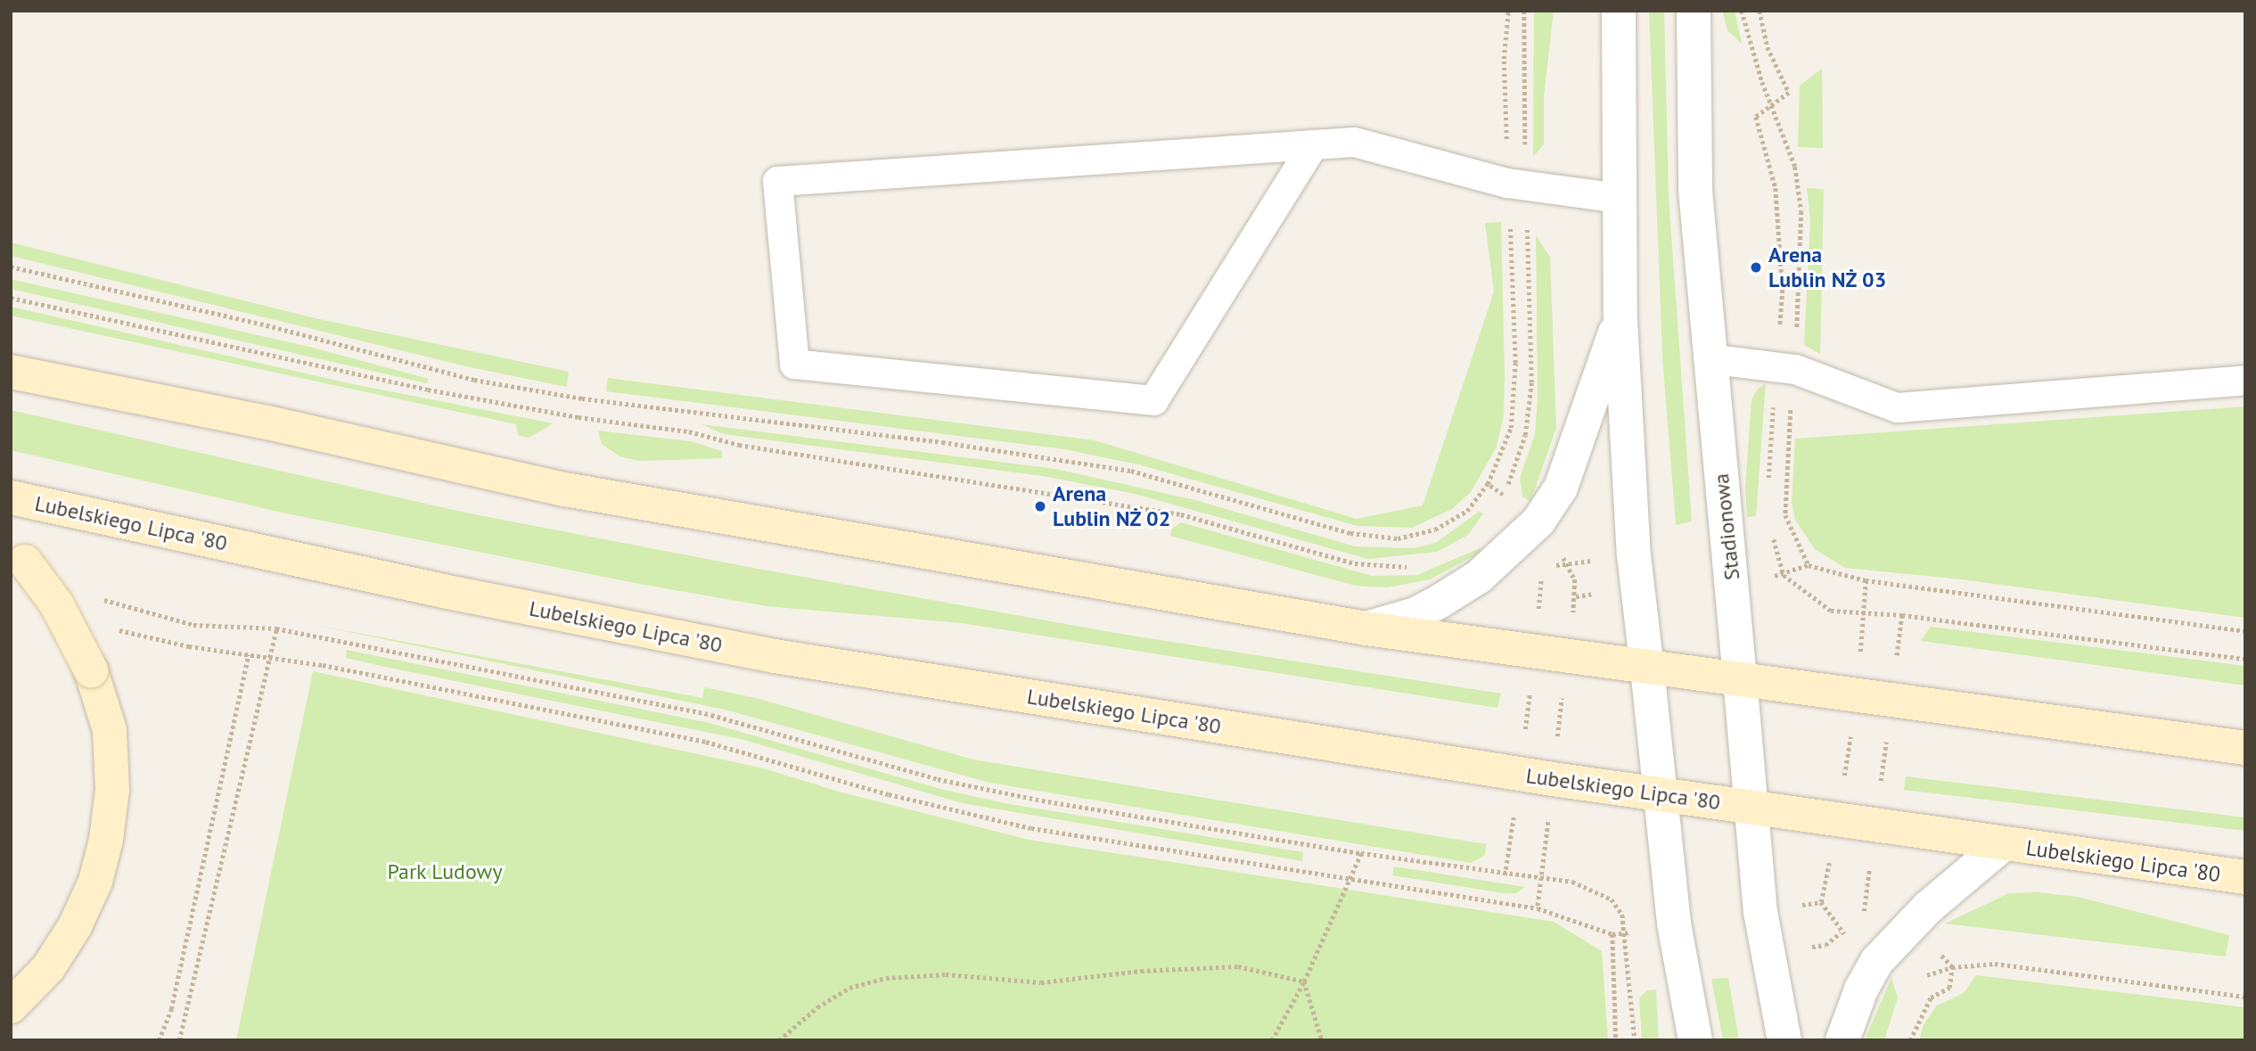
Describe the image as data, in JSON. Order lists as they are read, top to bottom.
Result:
{
  "streets": {
    "main road": ["Lubelskiego Lipca '80"],
    "street": ["Stadionowa"]
  },
  "crossings": [
    ["Lubelskiego Lipca '80", "Stadionowa"]
  ],
  "parks": ["Park Ludowy"],
  "places": ["Arena Lublin NŻ 03", "Arena Lublin NŻ 02"]
}
